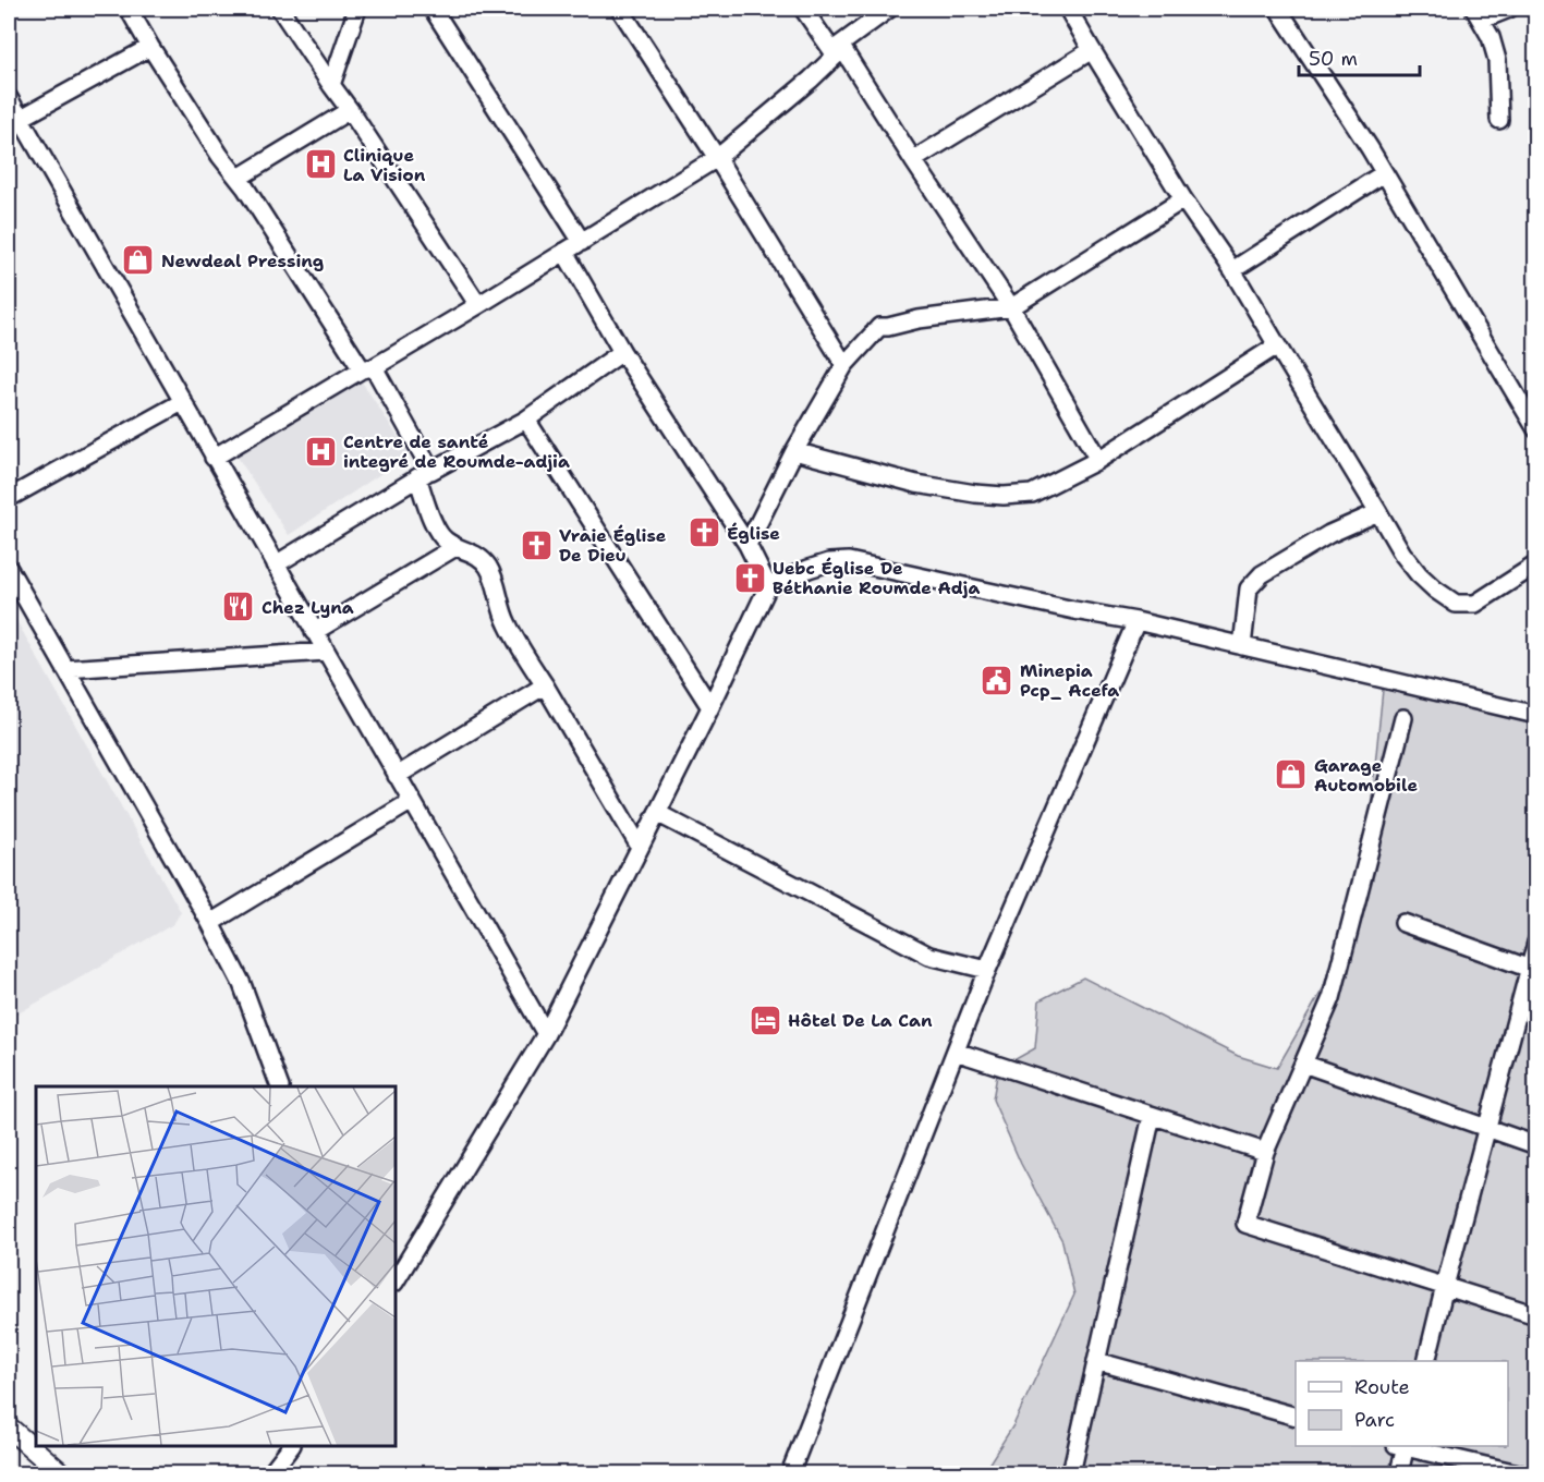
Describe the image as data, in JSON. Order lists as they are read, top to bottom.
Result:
{
  "places": {
    "hospital": ["Clinique La Vision", "Centre de santé integré de Roumde-adjia"],
    "shop": ["Newdeal Pressing", "Garage Automobile"],
    "church": ["Église", "Vraie Église De Dieu", "Uebc Église De Béthanie Roumde Adja"],
    "restaurant": ["Chez Lyna"],
    "public building": ["Minepia Pcp_ Acefa"],
    "hotel": ["Hôtel De La Can"]
  },
  "legend": ["Route", "Parc"],
  "scale_bar": "50 m"
}
